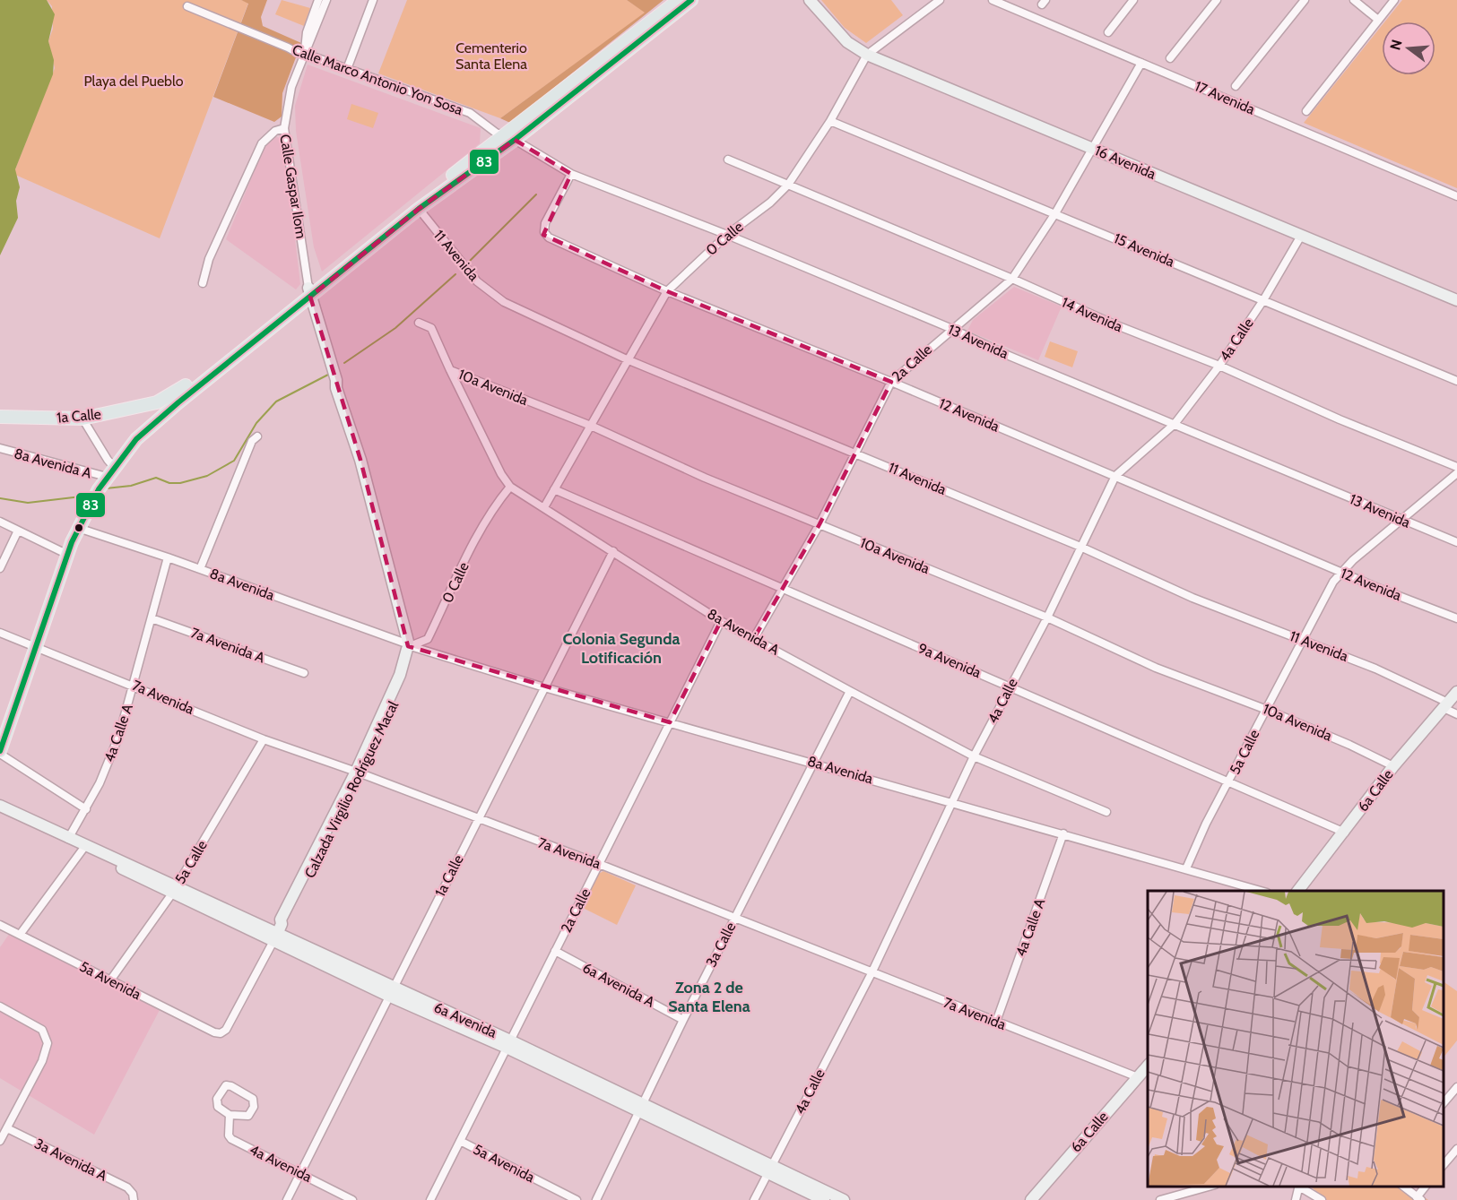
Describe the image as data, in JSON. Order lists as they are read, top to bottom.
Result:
{
  "streets": {
    "main road": ["1a Calle"],
    "street": [
      "Calle Marco Antonio Yon Sosa",
      "17 Avenida",
      "16 Avenida",
      "Calle Gaspar Ilom",
      "0 Calle",
      "15 Avenida",
      "11 Avenida",
      "14 Avenida",
      "4a Calle",
      "13 Avenida",
      "2a Calle",
      "10a Avenida",
      "12 Avenida",
      "8a Avenida A",
      "8a Avenida",
      "7a Avenida A",
      "9a Avenida",
      "7a Avenida",
      "4a Calle A",
      "5a Calle",
      "Calzada Virgilio Rodríguez Macal",
      "6a Calle",
      "3a Calle",
      "5a Avenida",
      "6a Avenida A",
      "6a Avenida",
      "3a Avenida A",
      "4a Avenida"
    ]
  },
  "crossings": [
    ["Calle Marco Antonio Yon Sosa", "Calle Gaspar Ilom"],
    ["Calle Marco Antonio Yon Sosa", "13 Avenida"],
    ["17 Avenida", "2a Calle"],
    ["16 Avenida", "0 Calle"],
    ["16 Avenida", "4a Calle"],
    ["16 Avenida", "2a Calle"],
    ["Calle Gaspar Ilom", "1a Calle"],
    ["Calle Gaspar Ilom", "Calzada Virgilio Rodríguez Macal"],
    ["0 Calle", "15 Avenida"],
    ["0 Calle", "11 Avenida"],
    ["0 Calle", "14 Avenida"],
    ["0 Calle", "13 Avenida"],
    ["0 Calle", "10a Avenida"],
    ["0 Calle", "12 Avenida"],
    ["0 Calle", "8a Avenida A"],
    ["0 Calle", "8a Avenida"],
    ["0 Calle", "9a Avenida"],
    ["0 Calle", "Calzada Virgilio Rodríguez Macal"],
    ["15 Avenida", "4a Calle"],
    ["15 Avenida", "2a Calle"],
    ["11 Avenida", "4a Calle"],
    ["11 Avenida", "2a Calle"],
    ["11 Avenida", "5a Calle"],
    ["11 Avenida", "6a Calle"],
    ["14 Avenida", "4a Calle"],
    ["14 Avenida", "2a Calle"],
    ["4a Calle", "13 Avenida"],
    ["4a Calle", "10a Avenida"],
    ["4a Calle", "12 Avenida"],
    ["4a Calle", "8a Avenida A"],
    ["4a Calle", "8a Avenida"],
    ["4a Calle", "9a Avenida"],
    ["4a Calle", "7a Avenida"],
    ["4a Calle", "6a Avenida"],
    ["13 Avenida", "2a Calle"],
    ["13 Avenida", "12 Avenida"],
    ["13 Avenida", "5a Calle"],
    ["2a Calle", "10a Avenida"],
    ["2a Calle", "12 Avenida"],
    ["2a Calle", "8a Avenida A"],
    ["2a Calle", "8a Avenida"],
    ["2a Calle", "9a Avenida"],
    ["2a Calle", "7a Avenida"],
    ["2a Calle", "5a Avenida"],
    ["2a Calle", "6a Avenida A"],
    ["2a Calle", "6a Avenida"],
    ["10a Avenida", "8a Avenida A"],
    ["10a Avenida", "5a Calle"],
    ["10a Avenida", "6a Calle"],
    ["12 Avenida", "5a Calle"],
    ["1a Calle", "8a Avenida A"],
    ["1a Calle", "8a Avenida"],
    ["1a Calle", "7a Avenida"],
    ["1a Calle", "Calzada Virgilio Rodríguez Macal"],
    ["1a Calle", "6a Avenida"],
    ["1a Calle", "4a Avenida"],
    ["8a Avenida A", "3a Calle"],
    ["8a Avenida", "4a Calle A"],
    ["8a Avenida", "5a Calle"],
    ["8a Avenida", "Calzada Virgilio Rodríguez Macal"],
    ["8a Avenida", "3a Calle"],
    ["7a Avenida A", "4a Calle A"],
    ["9a Avenida", "5a Calle"],
    ["9a Avenida", "6a Calle"],
    ["7a Avenida", "4a Calle A"],
    ["7a Avenida", "5a Calle"],
    ["7a Avenida", "Calzada Virgilio Rodríguez Macal"],
    ["7a Avenida", "6a Calle"],
    ["7a Avenida", "3a Calle"],
    ["4a Calle A", "6a Avenida"],
    ["5a Calle", "5a Avenida"],
    ["5a Calle", "6a Avenida"],
    ["Calzada Virgilio Rodríguez Macal", "5a Avenida"],
    ["Calzada Virgilio Rodríguez Macal", "6a Avenida"],
    ["3a Calle", "6a Avenida A"],
    ["3a Calle", "6a Avenida"]
  ],
  "districts": ["Colonia Segunda Lotificación", "Zona 2 de Santa Elena"],
  "parks": ["Cementerio Santa Elena", "Playa del Pueblo"],
  "lines": ["transit line 83"],
  "north": "left"
}
